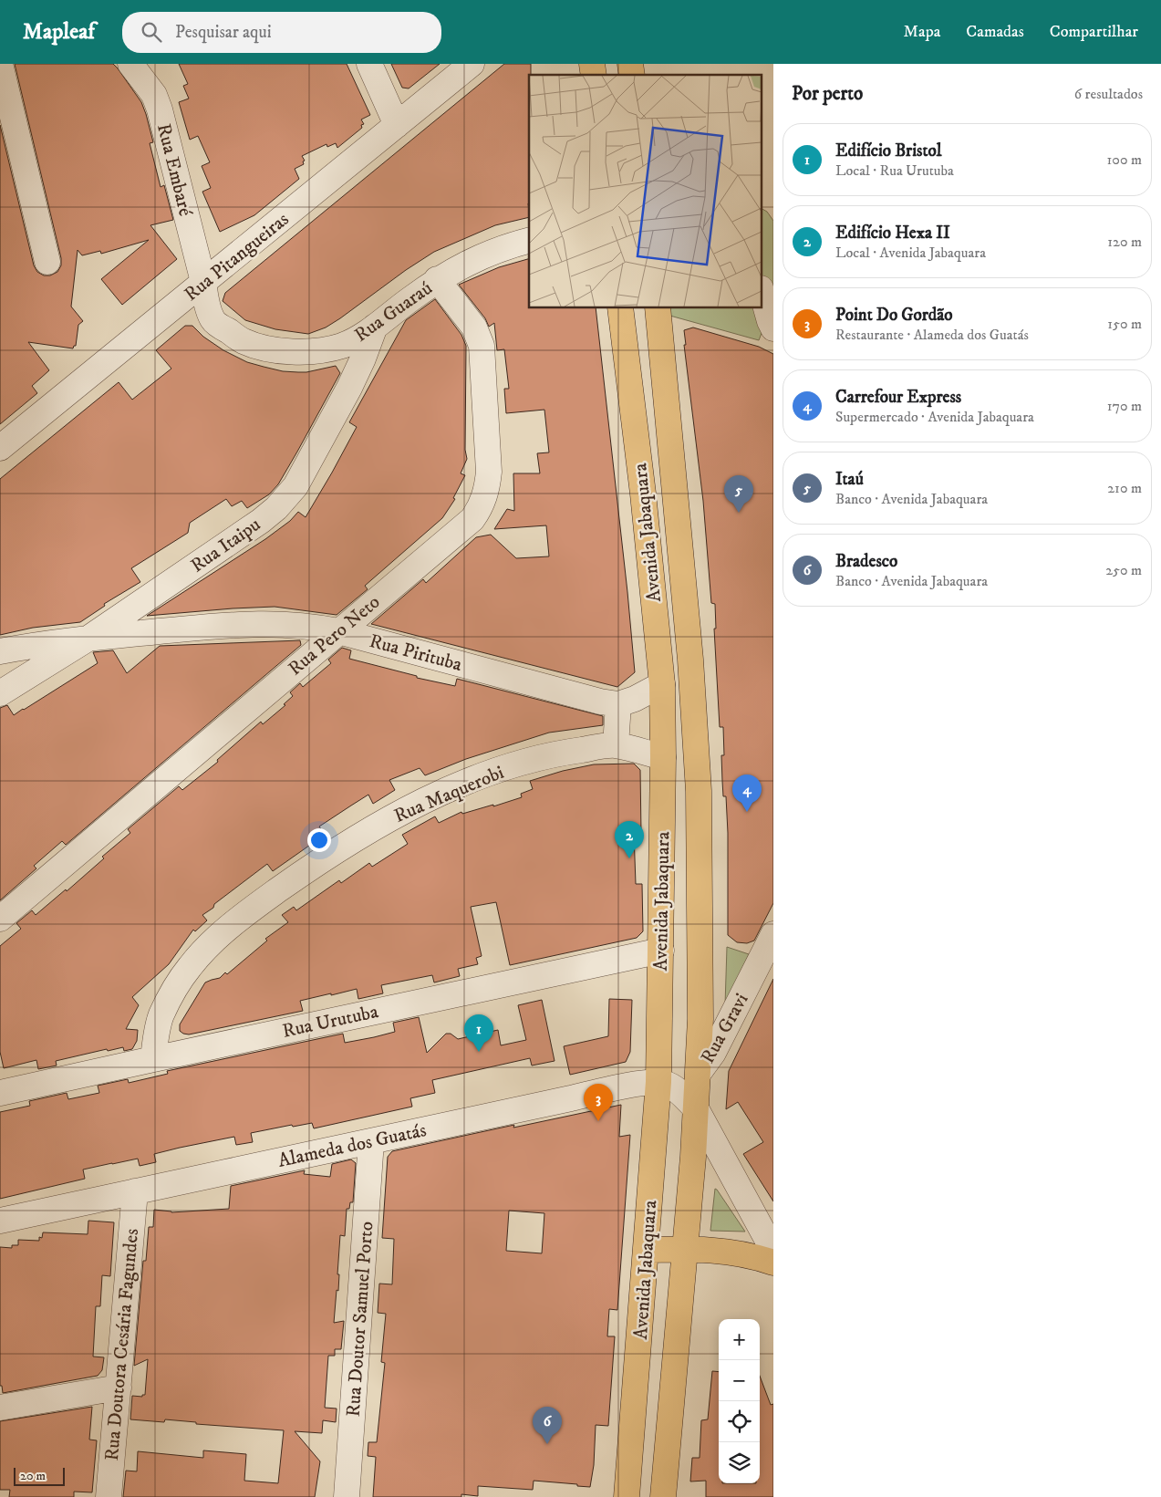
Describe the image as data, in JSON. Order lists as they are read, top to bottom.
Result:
{
  "streets": {
    "main road": ["Avenida Jabaquara"],
    "street": [
      "Rua Embaré",
      "Rua Pitangueiras",
      "Rua Guaraú",
      "Rua Itaipu",
      "Rua Pero Neto",
      "Rua Pirituba",
      "Rua Maquerobi",
      "Rua Urutuba",
      "Rua Gravi",
      "Alameda dos Guatás",
      "Rua Doutor Samuel Porto",
      "Rua Doutora Cesária Fagundes"
    ]
  },
  "crossings": [
    ["Rua Embaré", "Rua Pitangueiras"],
    ["Rua Embaré", "Rua Guaraú"],
    ["Rua Pitangueiras", "Rua Guaraú"],
    ["Rua Guaraú", "Rua Itaipu"],
    ["Rua Guaraú", "Rua Pero Neto"],
    ["Avenida Jabaquara", "Rua Maquerobi"],
    ["Avenida Jabaquara", "Rua Urutuba"],
    ["Avenida Jabaquara", "Rua Gravi"],
    ["Avenida Jabaquara", "Alameda dos Guatás"],
    ["Rua Itaipu", "Rua Pirituba"],
    ["Rua Pero Neto", "Rua Pirituba"],
    ["Rua Maquerobi", "Rua Urutuba"],
    ["Alameda dos Guatás", "Rua Doutor Samuel Porto"],
    ["Alameda dos Guatás", "Rua Doutora Cesária Fagundes"]
  ],
  "scale_bar": "20 m",
  "page": {
    "header": "Mapleaf",
    "search": "Pesquisar aqui",
    "nav": ["Mapa", "Camadas", "Compartilhar"],
    "heading": ["Por perto", "6 resultados"],
    "list": [
      {
        "mark": "1",
        "name": "Edifício Bristol",
        "note": "Local · Rua Urutuba",
        "value": "100 m"
      },
      {
        "mark": "2",
        "name": "Edifício Hexa II",
        "note": "Local · Avenida Jabaquara",
        "value": "120 m"
      },
      {
        "mark": "3",
        "name": "Point Do Gordão",
        "note": "Restaurante · Alameda dos Guatás",
        "value": "150 m"
      },
      {
        "mark": "4",
        "name": "Carrefour Express",
        "note": "Supermercado · Avenida Jabaquara",
        "value": "170 m"
      },
      {
        "mark": "5",
        "name": "Itaú",
        "note": "Banco · Avenida Jabaquara",
        "value": "210 m"
      },
      {
        "mark": "6",
        "name": "Bradesco",
        "note": "Banco · Avenida Jabaquara",
        "value": "250 m"
      }
    ],
    "pins": [
      "5",
      "4",
      "2",
      "1",
      "3",
      "6"
    ],
    "map_buttons": ["+", "−"],
    "scale": "20 m"
  }
}
